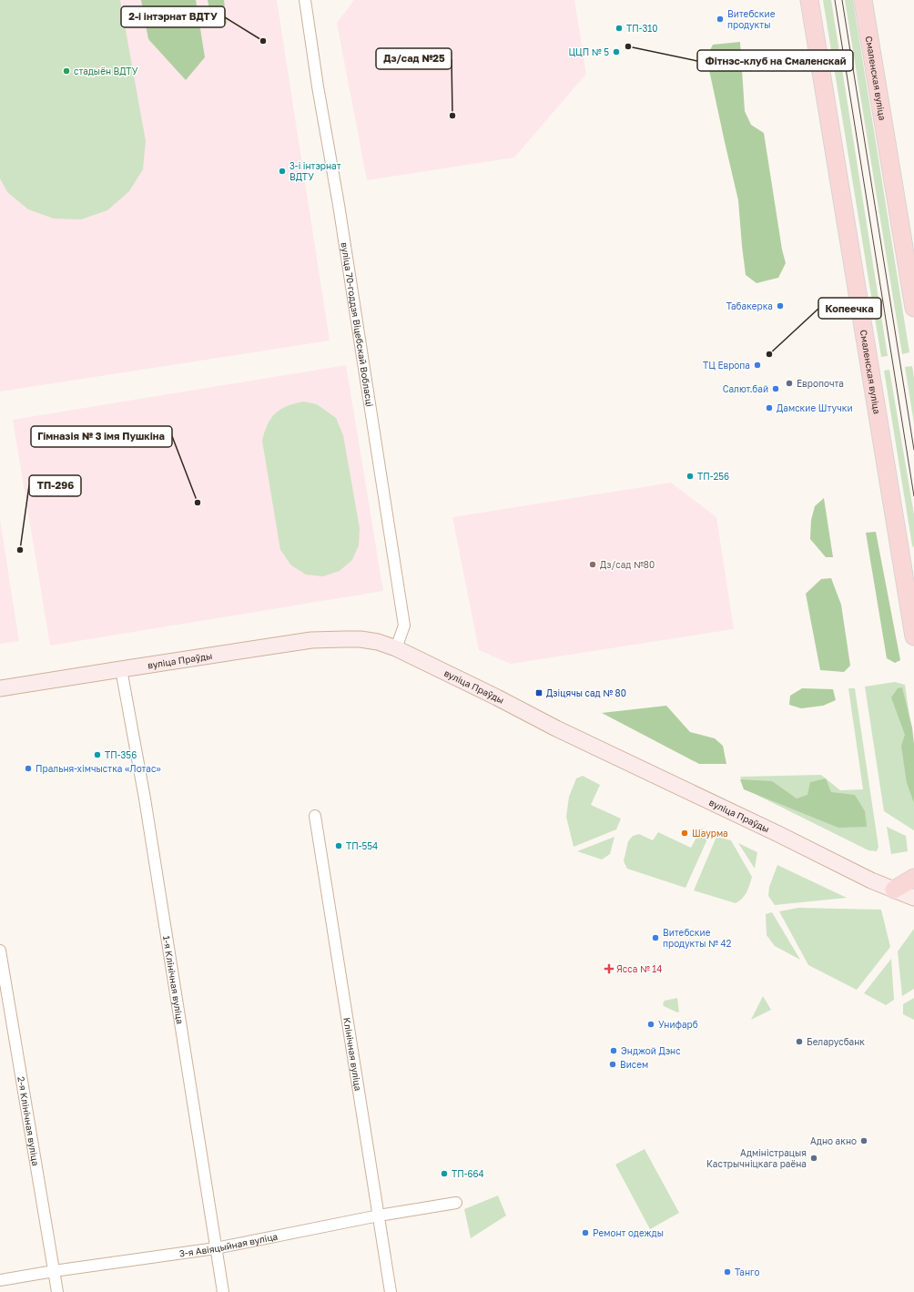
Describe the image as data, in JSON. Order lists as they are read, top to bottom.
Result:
{
  "streets": {
    "main road": ["Смаленская вуліца", "вуліца Праўды"],
    "street": [
      "вуліца 70-годдзя Віцебскай Вобласці",
      "1-я Клінічная вуліца",
      "Клінічная вуліца",
      "2-я Клінічная вуліца",
      "3-я Авіяцыйная вуліца"
    ]
  },
  "crossings": [
    ["вуліца 70-годдзя Віцебскай Вобласці", "вуліца Праўды"],
    ["вуліца Праўды", "1-я Клінічная вуліца"],
    ["1-я Клінічная вуліца", "3-я Авіяцыйная вуліца"],
    ["Клінічная вуліца", "3-я Авіяцыйная вуліца"],
    ["2-я Клінічная вуліца", "3-я Авіяцыйная вуліца"]
  ],
  "places": {
    "other": [
      "Витебские продукты",
      "ТП-310",
      "2-і інтэрнат ВДТУ",
      "Фітнэс-клуб на Смаленскай",
      "ЦЦП № 5",
      "стадыён ВДТУ",
      "Дз/сад №25",
      "3-і інтэрнат ВДТУ",
      "Табакерка",
      "Копеечка",
      "ТЦ Европа",
      "Европочта",
      "Салют.бай",
      "Дамские Штучки",
      "ТП-256",
      "Гімназія № 3 імя Пушкіна",
      "ТП-296",
      "Дз/сад №80",
      "ТП-356",
      "Пральня-хімчыстка «Лотас»",
      "Шаурма",
      "ТП-554",
      "Витебские продукты № 42",
      "Унифарб",
      "Беларусбанк",
      "Энджой Дэнс",
      "Висем",
      "Адно акно",
      "Адміністрацыя Кастрычніцкага раёна",
      "ТП-664",
      "Ремонт одежды",
      "Танго"
    ],
    "transit": ["Дзіцячы сад № 80"],
    "health": ["Ясса № 14"]
  }
}
